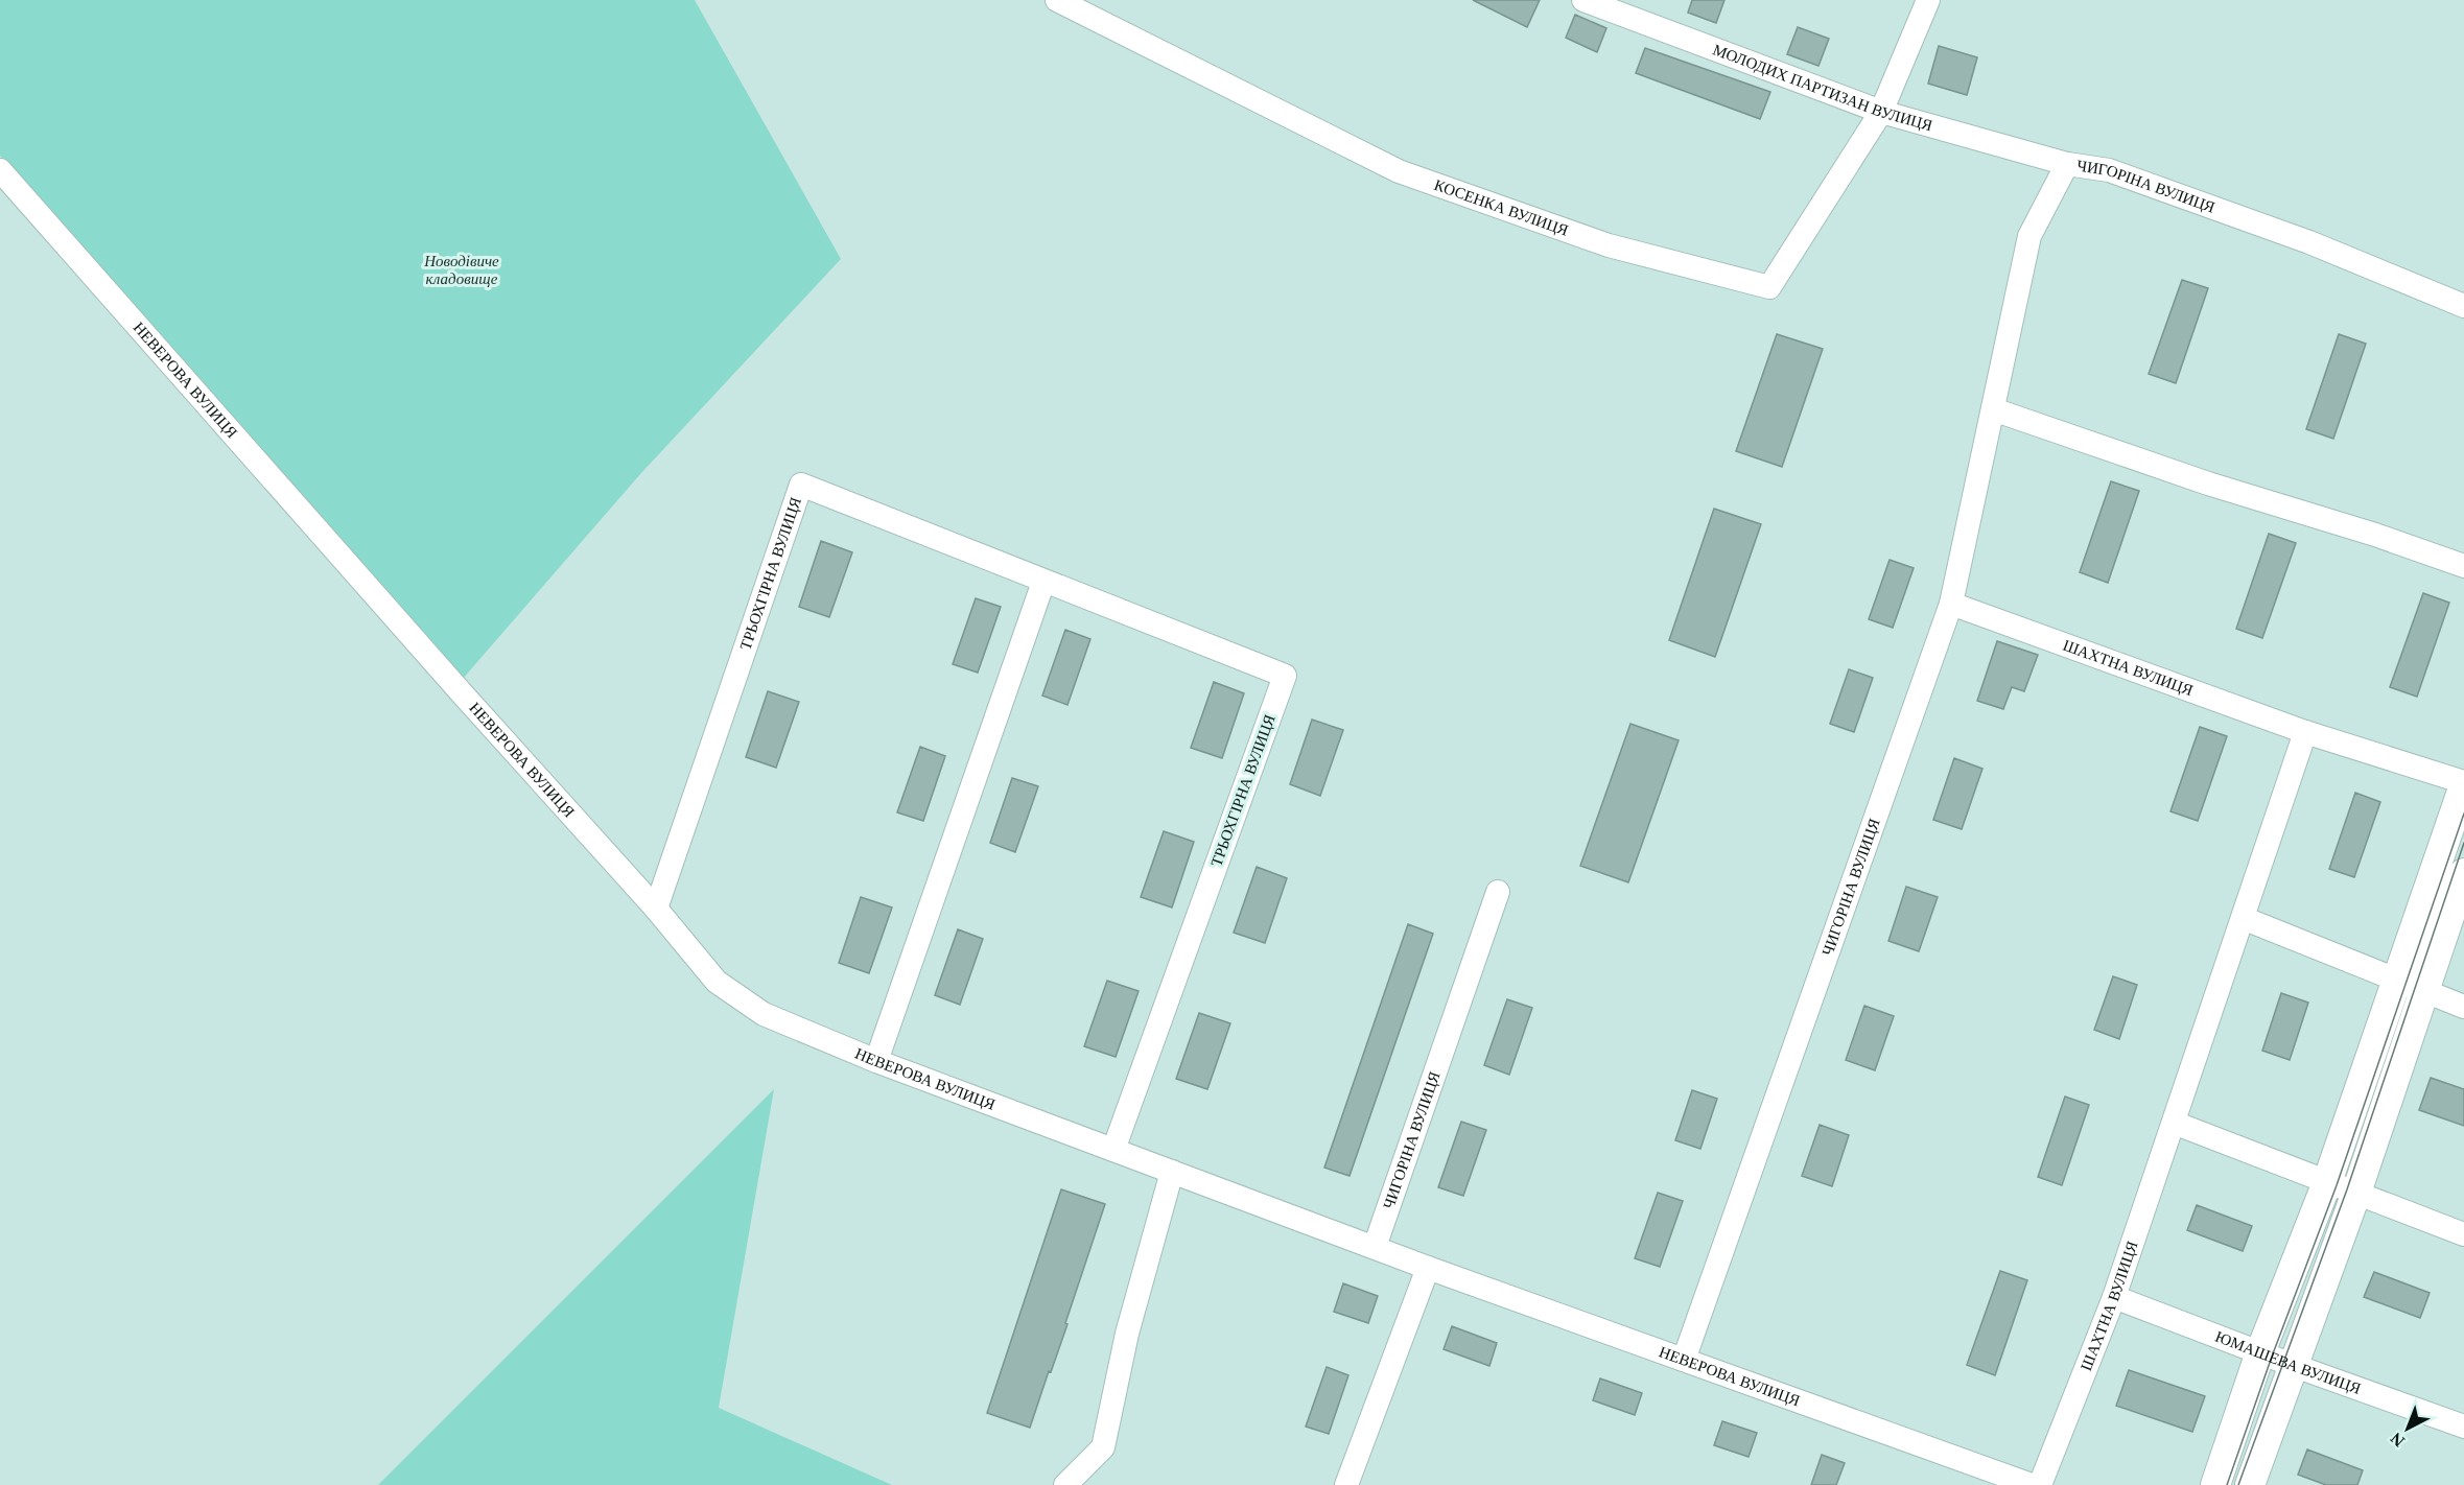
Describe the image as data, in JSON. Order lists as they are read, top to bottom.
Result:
{
  "streets": {
    "main road": ["ШАХТНА ВУЛИЦЯ"],
    "street": [
      "МОЛОДИХ ПАРТИЗАН ВУЛИЦЯ",
      "ЧИГОРІНА ВУЛИЦЯ",
      "КОСЕНКА ВУЛИЦЯ",
      "НЕВЕРОВА ВУЛИЦЯ",
      "ТРЬОХГІРНА ВУЛИЦЯ",
      "ЮМАШЕВА ВУЛИЦЯ"
    ]
  },
  "crossings": [
    ["МОЛОДИХ ПАРТИЗАН ВУЛИЦЯ", "ЧИГОРІНА ВУЛИЦЯ"],
    ["МОЛОДИХ ПАРТИЗАН ВУЛИЦЯ", "КОСЕНКА ВУЛИЦЯ"],
    ["ЧИГОРІНА ВУЛИЦЯ", "НЕВЕРОВА ВУЛИЦЯ"],
    ["ЧИГОРІНА ВУЛИЦЯ", "ШАХТНА ВУЛИЦЯ"],
    ["НЕВЕРОВА ВУЛИЦЯ", "ТРЬОХГІРНА ВУЛИЦЯ"],
    ["ШАХТНА ВУЛИЦЯ", "ЮМАШЕВА ВУЛИЦЯ"]
  ],
  "parks": ["Новодівиче кладовище"],
  "north": "bottom left"
}
